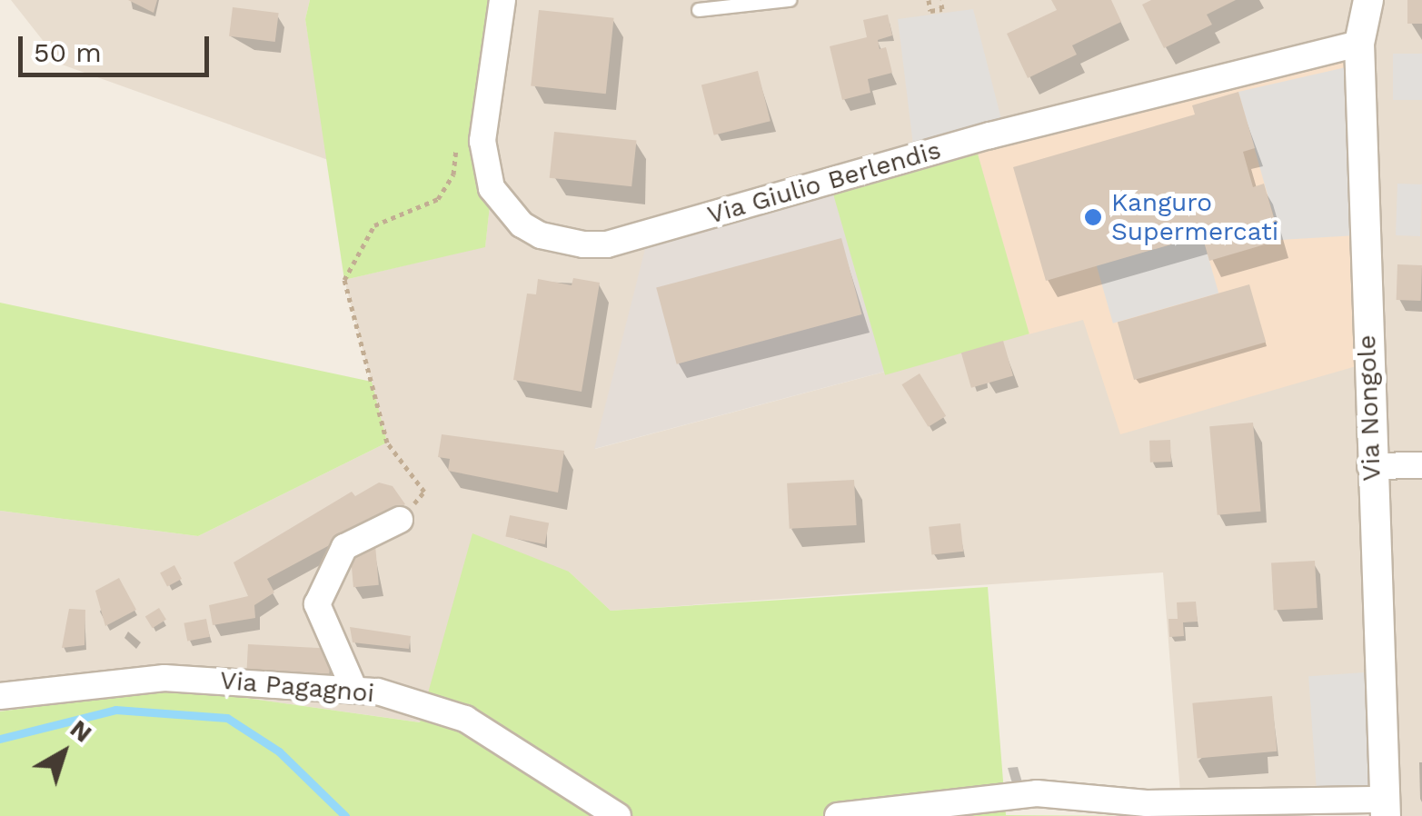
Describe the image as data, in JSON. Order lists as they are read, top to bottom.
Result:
{
  "streets": {
    "street": ["Via Giulio Berlendis", "Via Nongole", "Via Pagagnoi"]
  },
  "crossings": [
    ["Via Giulio Berlendis", "Via Nongole"]
  ],
  "places": ["Kanguro Supermercati"],
  "scale_bar": "50 m",
  "north": "top right"
}
